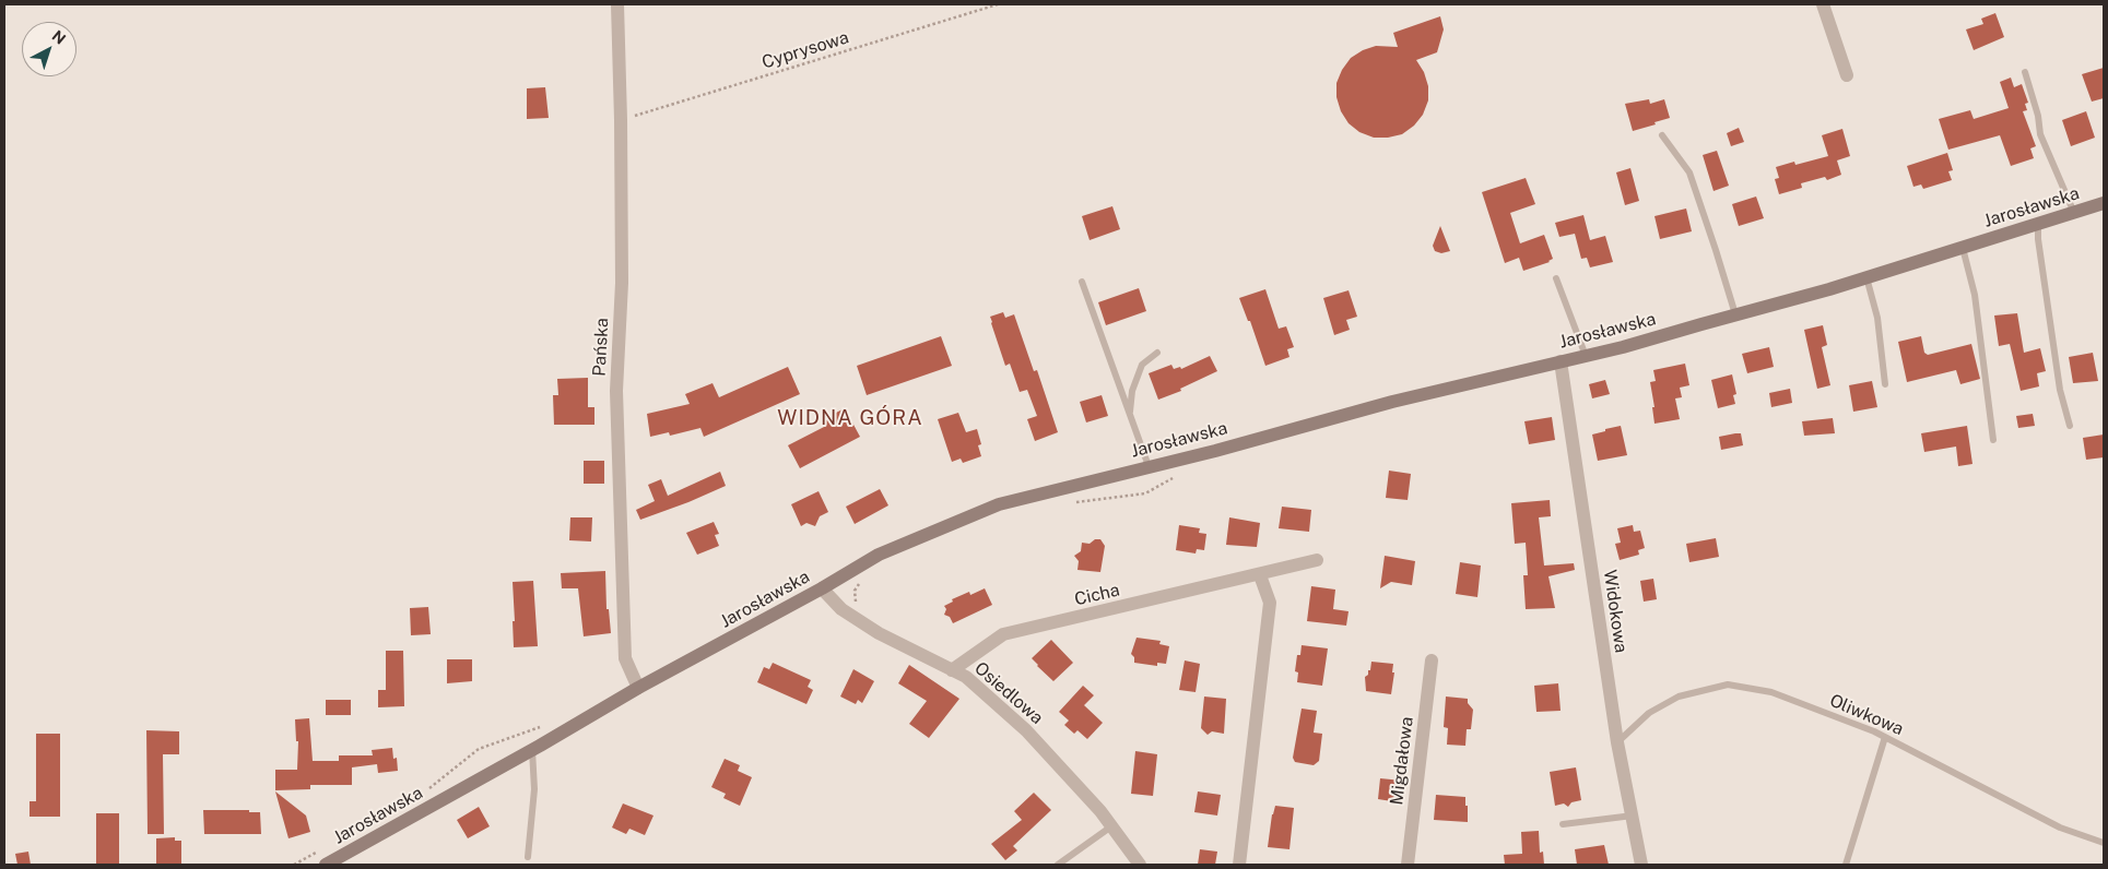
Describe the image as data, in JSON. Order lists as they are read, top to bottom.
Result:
{
  "streets": {
    "main road": ["Jarosławska"],
    "street": [
      "Pańska",
      "Cicha",
      "Widokowa",
      "Osiedlowa",
      "Migdałowa"
    ],
    "lane": ["Oliwkowa"],
    "path": ["Cyprysowa"]
  },
  "crossings": [
    ["Cyprysowa", "Pańska"],
    ["Jarosławska", "Pańska"],
    ["Jarosławska", "Widokowa"],
    ["Jarosławska", "Osiedlowa"],
    ["Cicha", "Osiedlowa"],
    ["Widokowa", "Oliwkowa"]
  ],
  "districts": ["WIDNA GÓRA"],
  "north": "top right"
}
